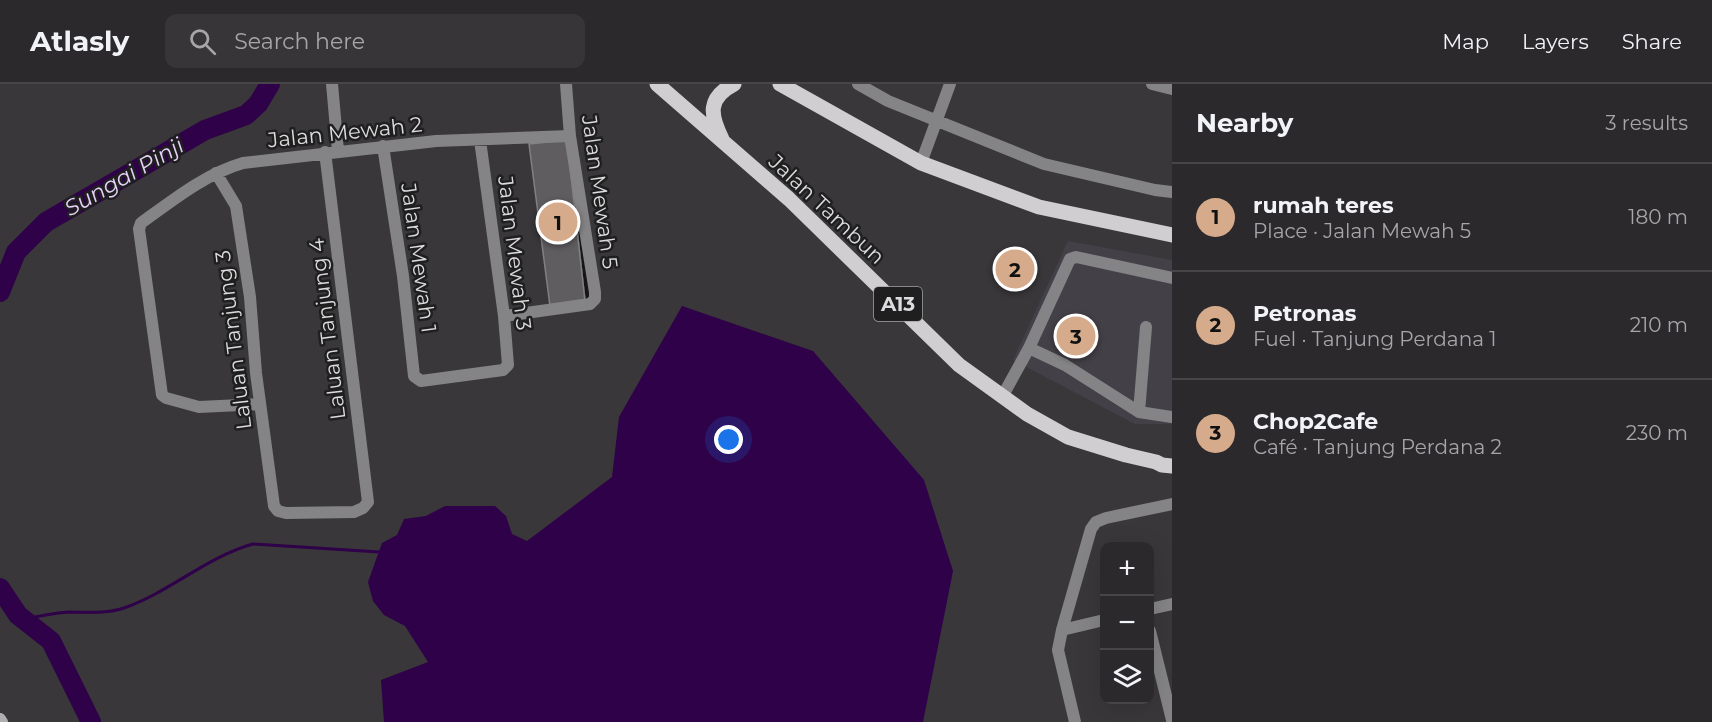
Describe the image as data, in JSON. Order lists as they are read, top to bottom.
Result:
{
  "streets": {
    "main road": ["Jalan Tambun", "A13"],
    "street": [
      "Jalan Mewah 2",
      "Jalan Mewah 5",
      "Jalan Mewah 3",
      "Jalan Mewah 1",
      "Laluan Tanjung 4",
      "Laluan Tanjung 3"
    ]
  },
  "crossings": [
    ["Jalan Mewah 2", "Jalan Mewah 5"],
    ["Jalan Mewah 2", "Jalan Mewah 3"],
    ["Jalan Mewah 2", "Jalan Mewah 1"],
    ["Jalan Mewah 2", "Laluan Tanjung 4"],
    ["Jalan Mewah 2", "Laluan Tanjung 3"],
    ["Jalan Mewah 5", "Jalan Mewah 3"],
    ["Jalan Mewah 3", "Jalan Mewah 1"],
    ["Laluan Tanjung 4", "Laluan Tanjung 3"]
  ],
  "water": ["Sungai Pinji"],
  "page": {
    "header": "Atlasly",
    "search": "Search here",
    "nav": ["Map", "Layers", "Share"],
    "heading": ["Nearby", "3 results"],
    "list": [
      {
        "mark": "1",
        "name": "rumah teres",
        "note": "Place · Jalan Mewah 5",
        "value": "180 m"
      },
      {
        "mark": "2",
        "name": "Petronas",
        "note": "Fuel · Tanjung Perdana 1",
        "value": "210 m"
      },
      {
        "mark": "3",
        "name": "Chop2Cafe",
        "note": "Café · Tanjung Perdana 2",
        "value": "230 m"
      }
    ],
    "pins": ["1", "2", "3"],
    "map_buttons": ["+", "−"]
  }
}
